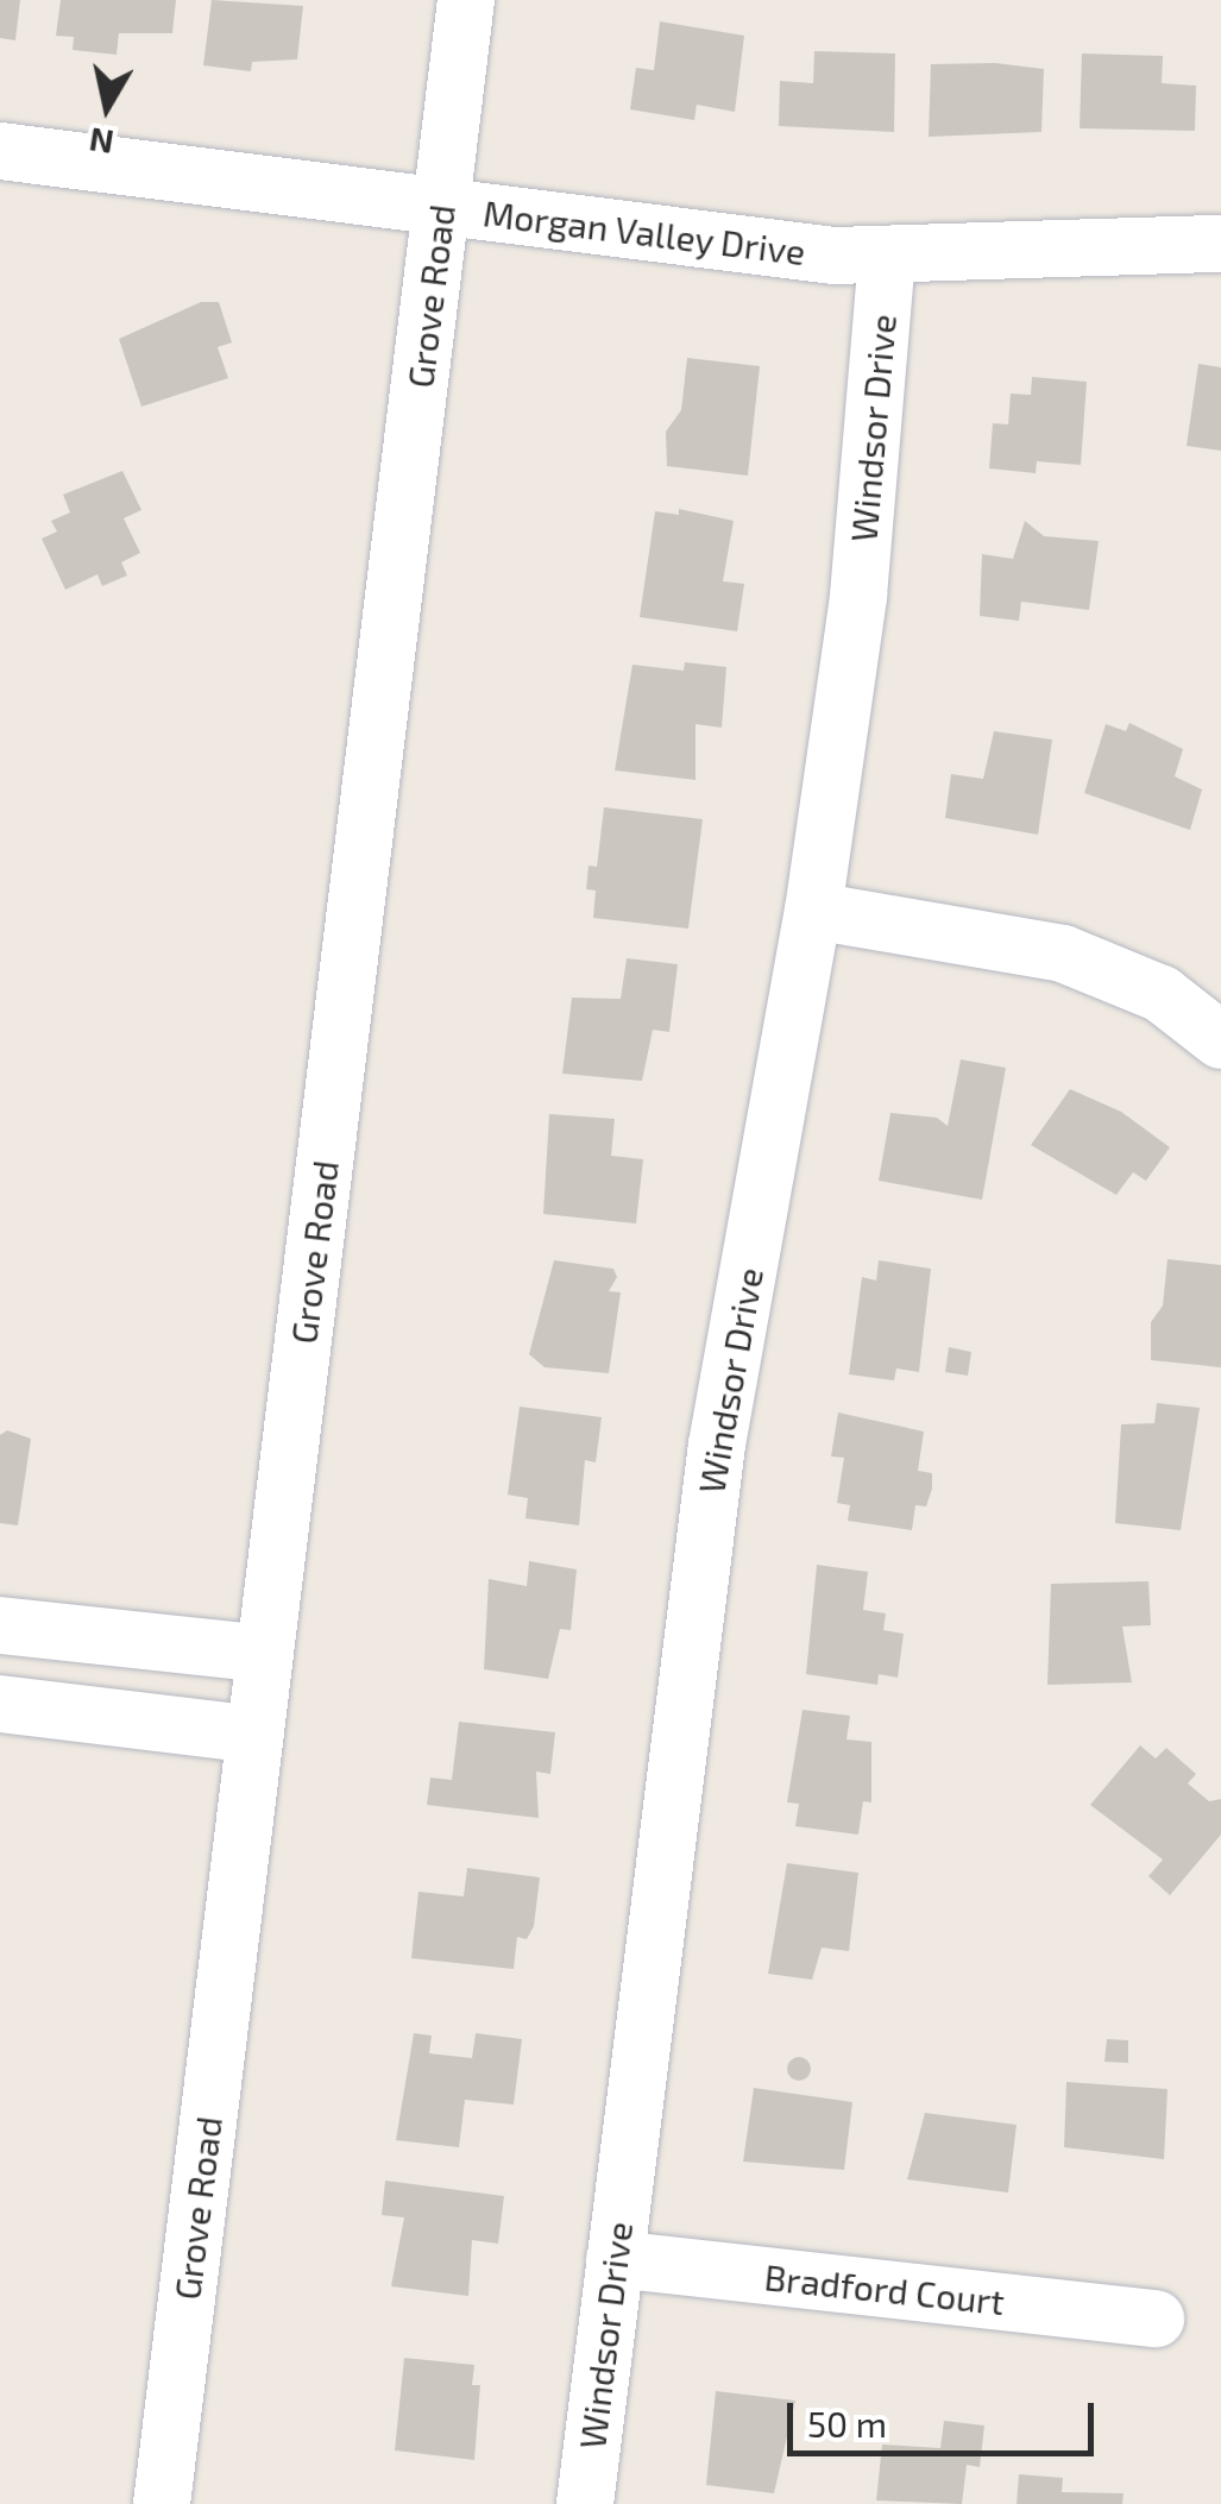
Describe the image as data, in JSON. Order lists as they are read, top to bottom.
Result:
{
  "streets": {
    "street": [
      "Morgan Valley Drive",
      "Grove Road",
      "Windsor Drive",
      "Bradford Court"
    ]
  },
  "crossings": [
    ["Morgan Valley Drive", "Grove Road"],
    ["Morgan Valley Drive", "Windsor Drive"],
    ["Windsor Drive", "Bradford Court"]
  ],
  "scale_bar": "50 m",
  "north": "bottom"
}
